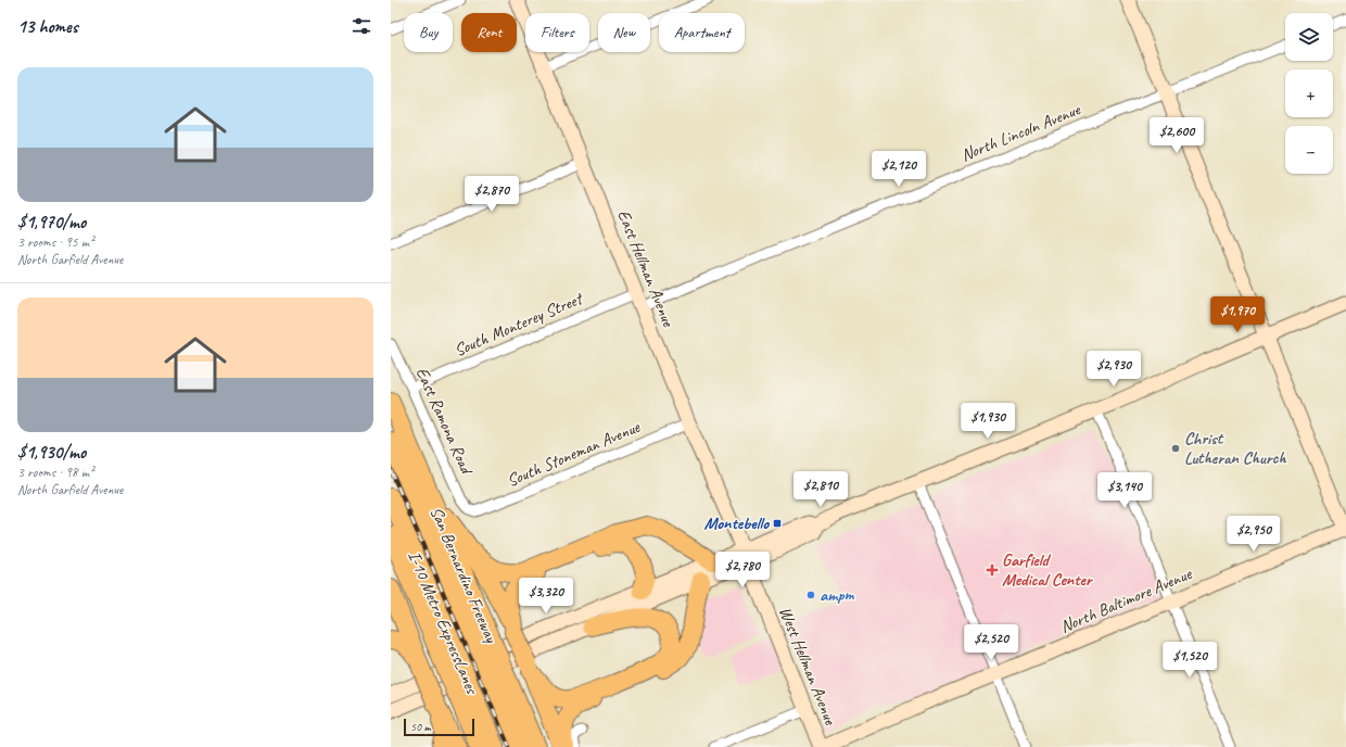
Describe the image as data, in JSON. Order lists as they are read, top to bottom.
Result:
{
  "streets": {
    "highway": ["San Bernardino Freeway", "I-10 Metro ExpressLanes"],
    "street": [
      "North Lincoln Avenue",
      "East Hellman Avenue",
      "South Monterey Street",
      "East Ramona Road",
      "South Stoneman Avenue",
      "North Baltimore Avenue",
      "West Hellman Avenue"
    ]
  },
  "crossings": [
    ["North Lincoln Avenue", "East Hellman Avenue"],
    ["East Hellman Avenue", "South Monterey Street"],
    ["East Hellman Avenue", "South Stoneman Avenue"],
    ["East Hellman Avenue", "West Hellman Avenue"],
    ["South Monterey Street", "East Ramona Road"],
    ["East Ramona Road", "South Stoneman Avenue"],
    ["San Bernardino Freeway", "I-10 Metro ExpressLanes"],
    ["North Baltimore Avenue", "West Hellman Avenue"]
  ],
  "places": {
    "other": ["Christ Lutheran Church", "ampm"],
    "transit": ["Montebello"],
    "health": ["Garfield Medical Center"]
  },
  "scale_bar": "50 m",
  "page": {
    "heading": "13 homes",
    "map_buttons": ["+", "−"],
    "chip": [
      "Buy",
      "Rent",
      "Filters",
      "New",
      "Apartment"
    ],
    "list": [
      {
        "name": "$1,970/mo",
        "note": "3 rooms · 95 m² · North Garfield Avenue"
      },
      {
        "name": "$1,930/mo",
        "note": "3 rooms · 98 m² · North Garfield Avenue"
      }
    ],
    "price": [
      "$2,600",
      "$2,120",
      "$2,870",
      "$1,970",
      "$2,930",
      "$1,930",
      "$2,810",
      "$3,140",
      "$2,950",
      "$2,780",
      "$3,320",
      "$2,520",
      "$1,520"
    ],
    "scale": "50 m"
  }
}
